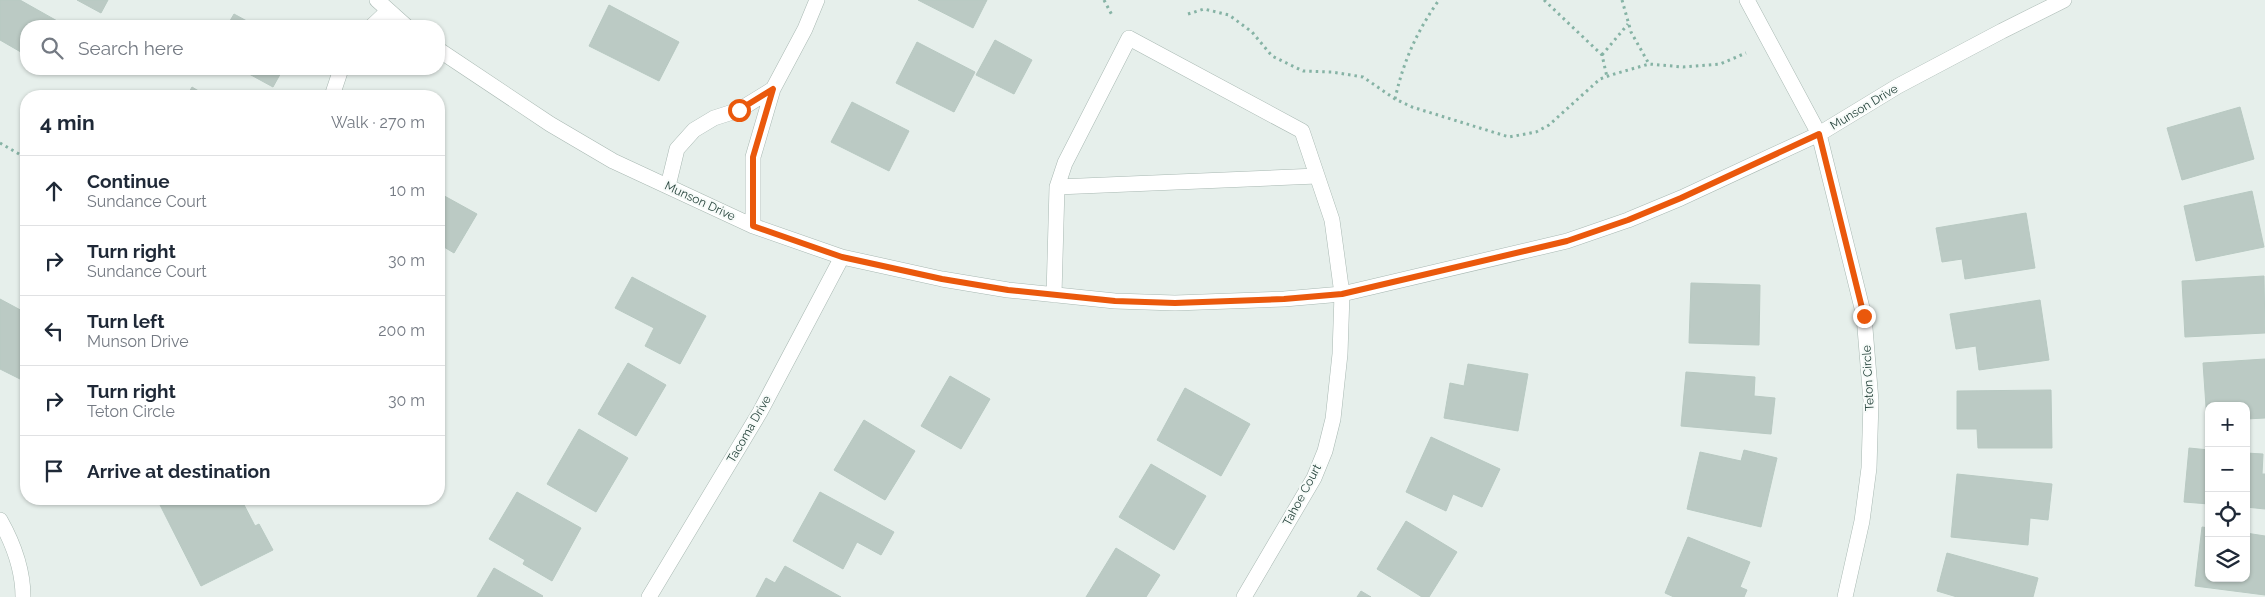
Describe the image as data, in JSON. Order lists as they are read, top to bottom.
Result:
{
  "streets": {
    "street": [
      "Munson Drive",
      "Teton Circle",
      "Tacoma Drive",
      "Tahoe Court"
    ]
  },
  "crossings": [
    ["Munson Drive", "Teton Circle"],
    ["Munson Drive", "Tacoma Drive"],
    ["Munson Drive", "Tahoe Court"]
  ],
  "page": {
    "search": "Search here",
    "heading": ["4 min", "Walk · 270 m"],
    "list": [
      ["Continue", "Sundance Court", "10 m"],
      ["Turn right", "Sundance Court", "30 m"],
      ["Turn left", "Munson Drive", "200 m"],
      ["Turn right", "Teton Circle", "30 m"],
      "Arrive at destination"
    ],
    "map_buttons": ["+", "−"]
  }
}
